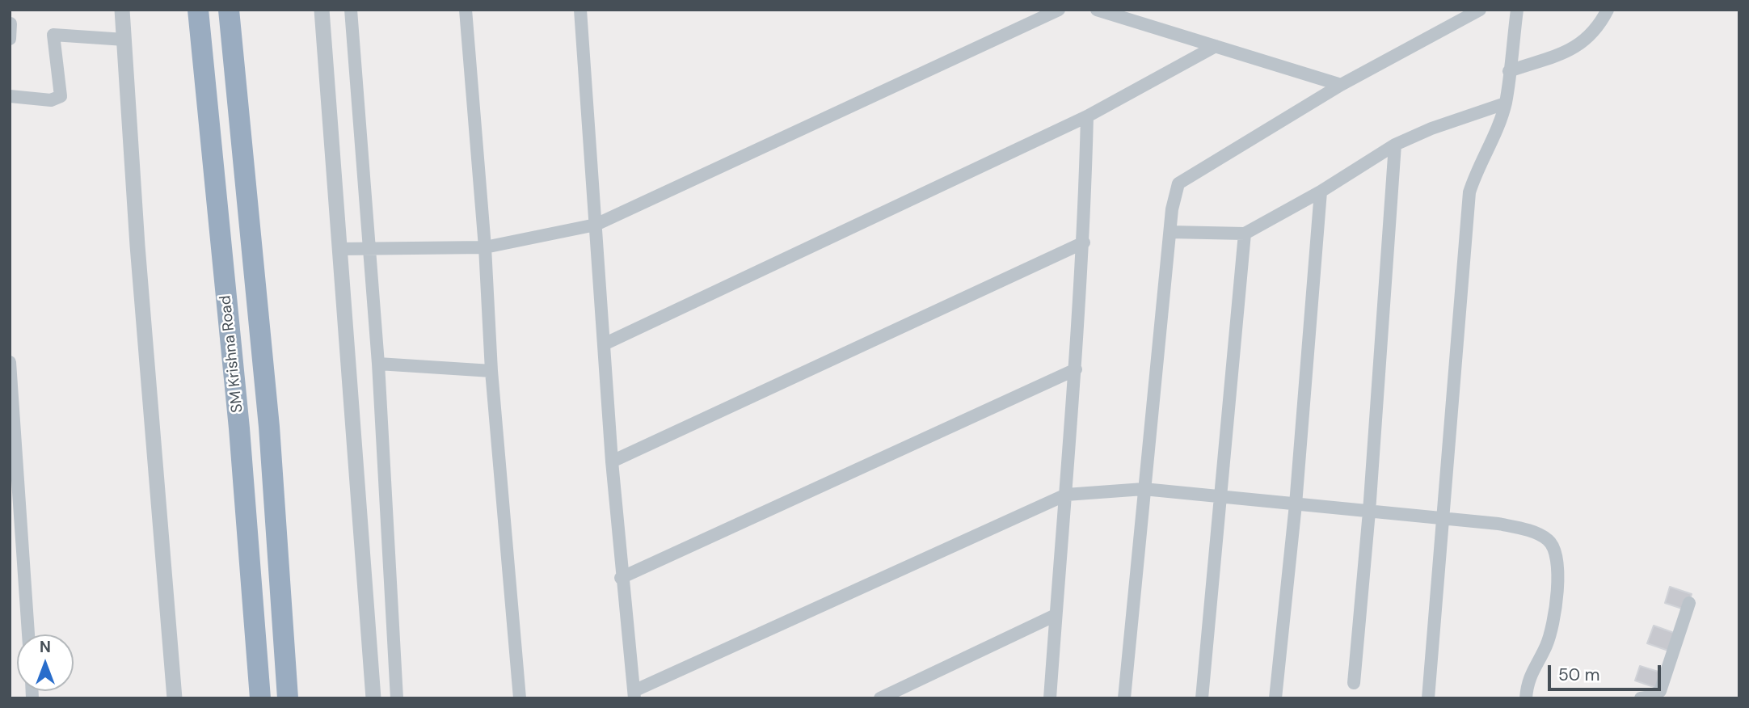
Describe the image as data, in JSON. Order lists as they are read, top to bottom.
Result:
{
  "streets": {
    "highway": ["SM Krishna Road"]
  },
  "scale_bar": "50 m",
  "north": "top"
}
